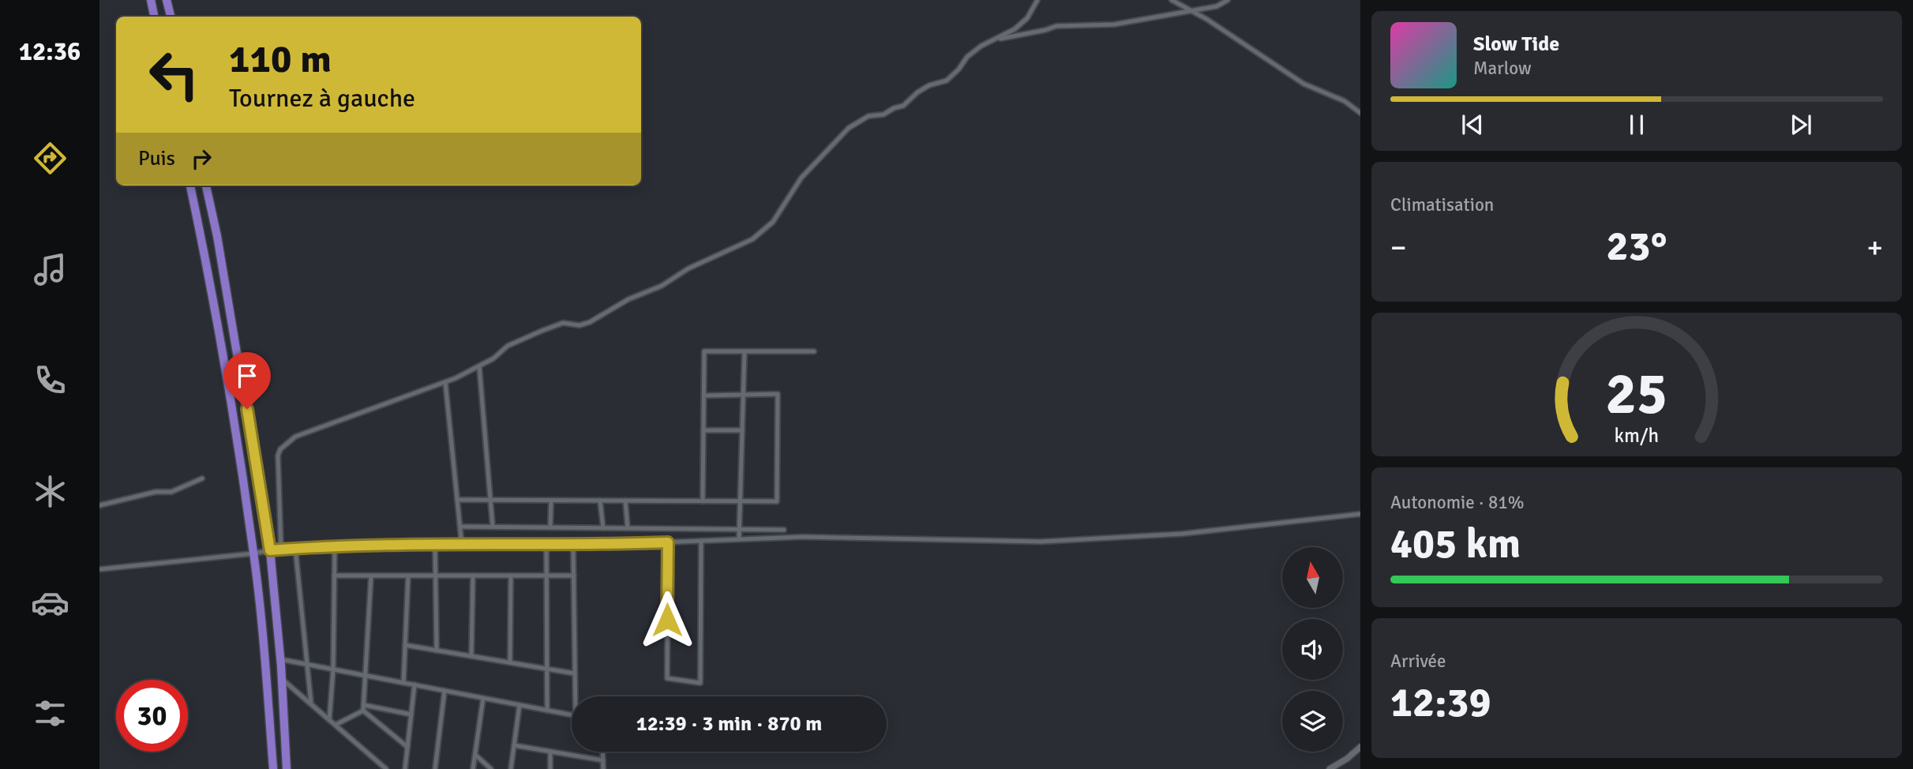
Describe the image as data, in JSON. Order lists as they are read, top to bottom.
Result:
{
  "north": "top",
  "page": {
    "tabs": "12:36",
    "turn": ["110 m", "Tournez à gauche"],
    "song": ["Slow Tide", "Marlow"],
    "then": "Puis",
    "tile": [
      "Climatisation",
      ["Autonomie · 81%", "405 km"],
      ["Arrivée", "12:39"]
    ],
    "heat": ["−", "23°", "+"],
    "limit": "30",
    "trip": "12:39 · 3 min · 870 m",
    "gauge": ["25", "km/h"]
  }
}
